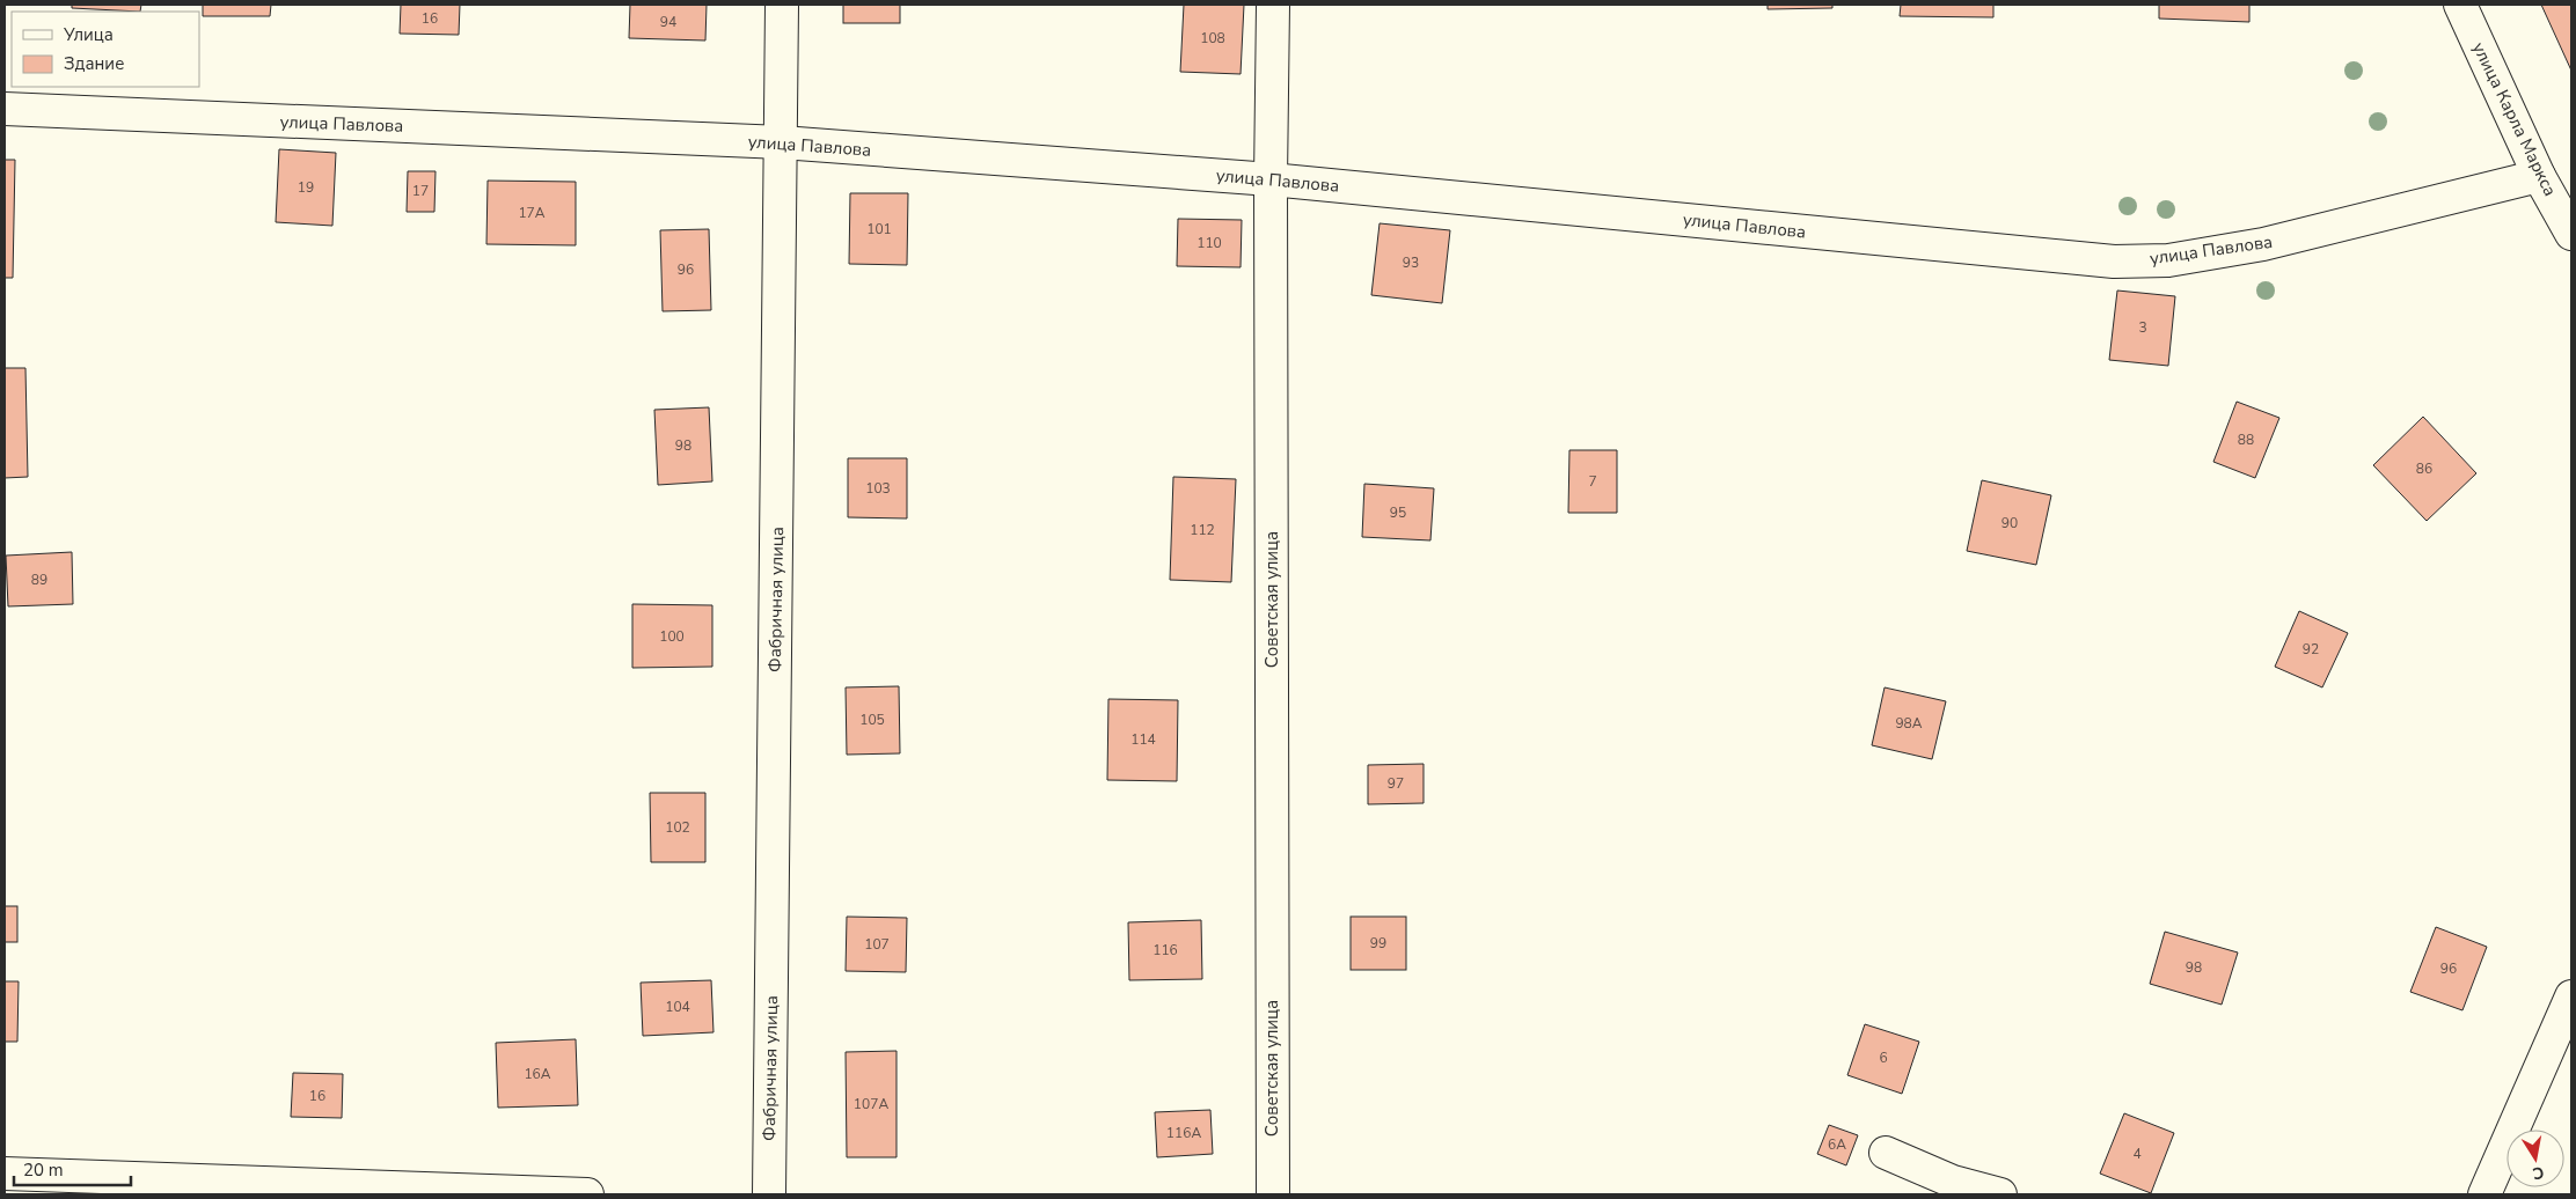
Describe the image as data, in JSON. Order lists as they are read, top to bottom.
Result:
{
  "streets": {
    "street": [
      "улица Карла Маркса",
      "улица Павлова",
      "Фабричная улица",
      "Советская улица"
    ]
  },
  "crossings": [
    ["улица Карла Маркса", "улица Павлова"],
    ["улица Павлова", "Фабричная улица"],
    ["улица Павлова", "Советская улица"]
  ],
  "house_numbers": [
    "16",
    "94",
    "108",
    "19",
    "17",
    "17А",
    "101",
    "110",
    "93",
    "96",
    "3",
    "88",
    "98",
    "86",
    "7",
    "103",
    "95",
    "90",
    "112",
    "89",
    "100",
    "92",
    "105",
    "98А",
    "114",
    "97",
    "102",
    "99",
    "107",
    "116",
    "98",
    "96",
    "104",
    "6",
    "16А",
    "16",
    "107А",
    "116А",
    "6А",
    "4"
  ],
  "legend": ["Улица", "Здание"],
  "scale_bar": "20 m",
  "north": "bottom"
}
